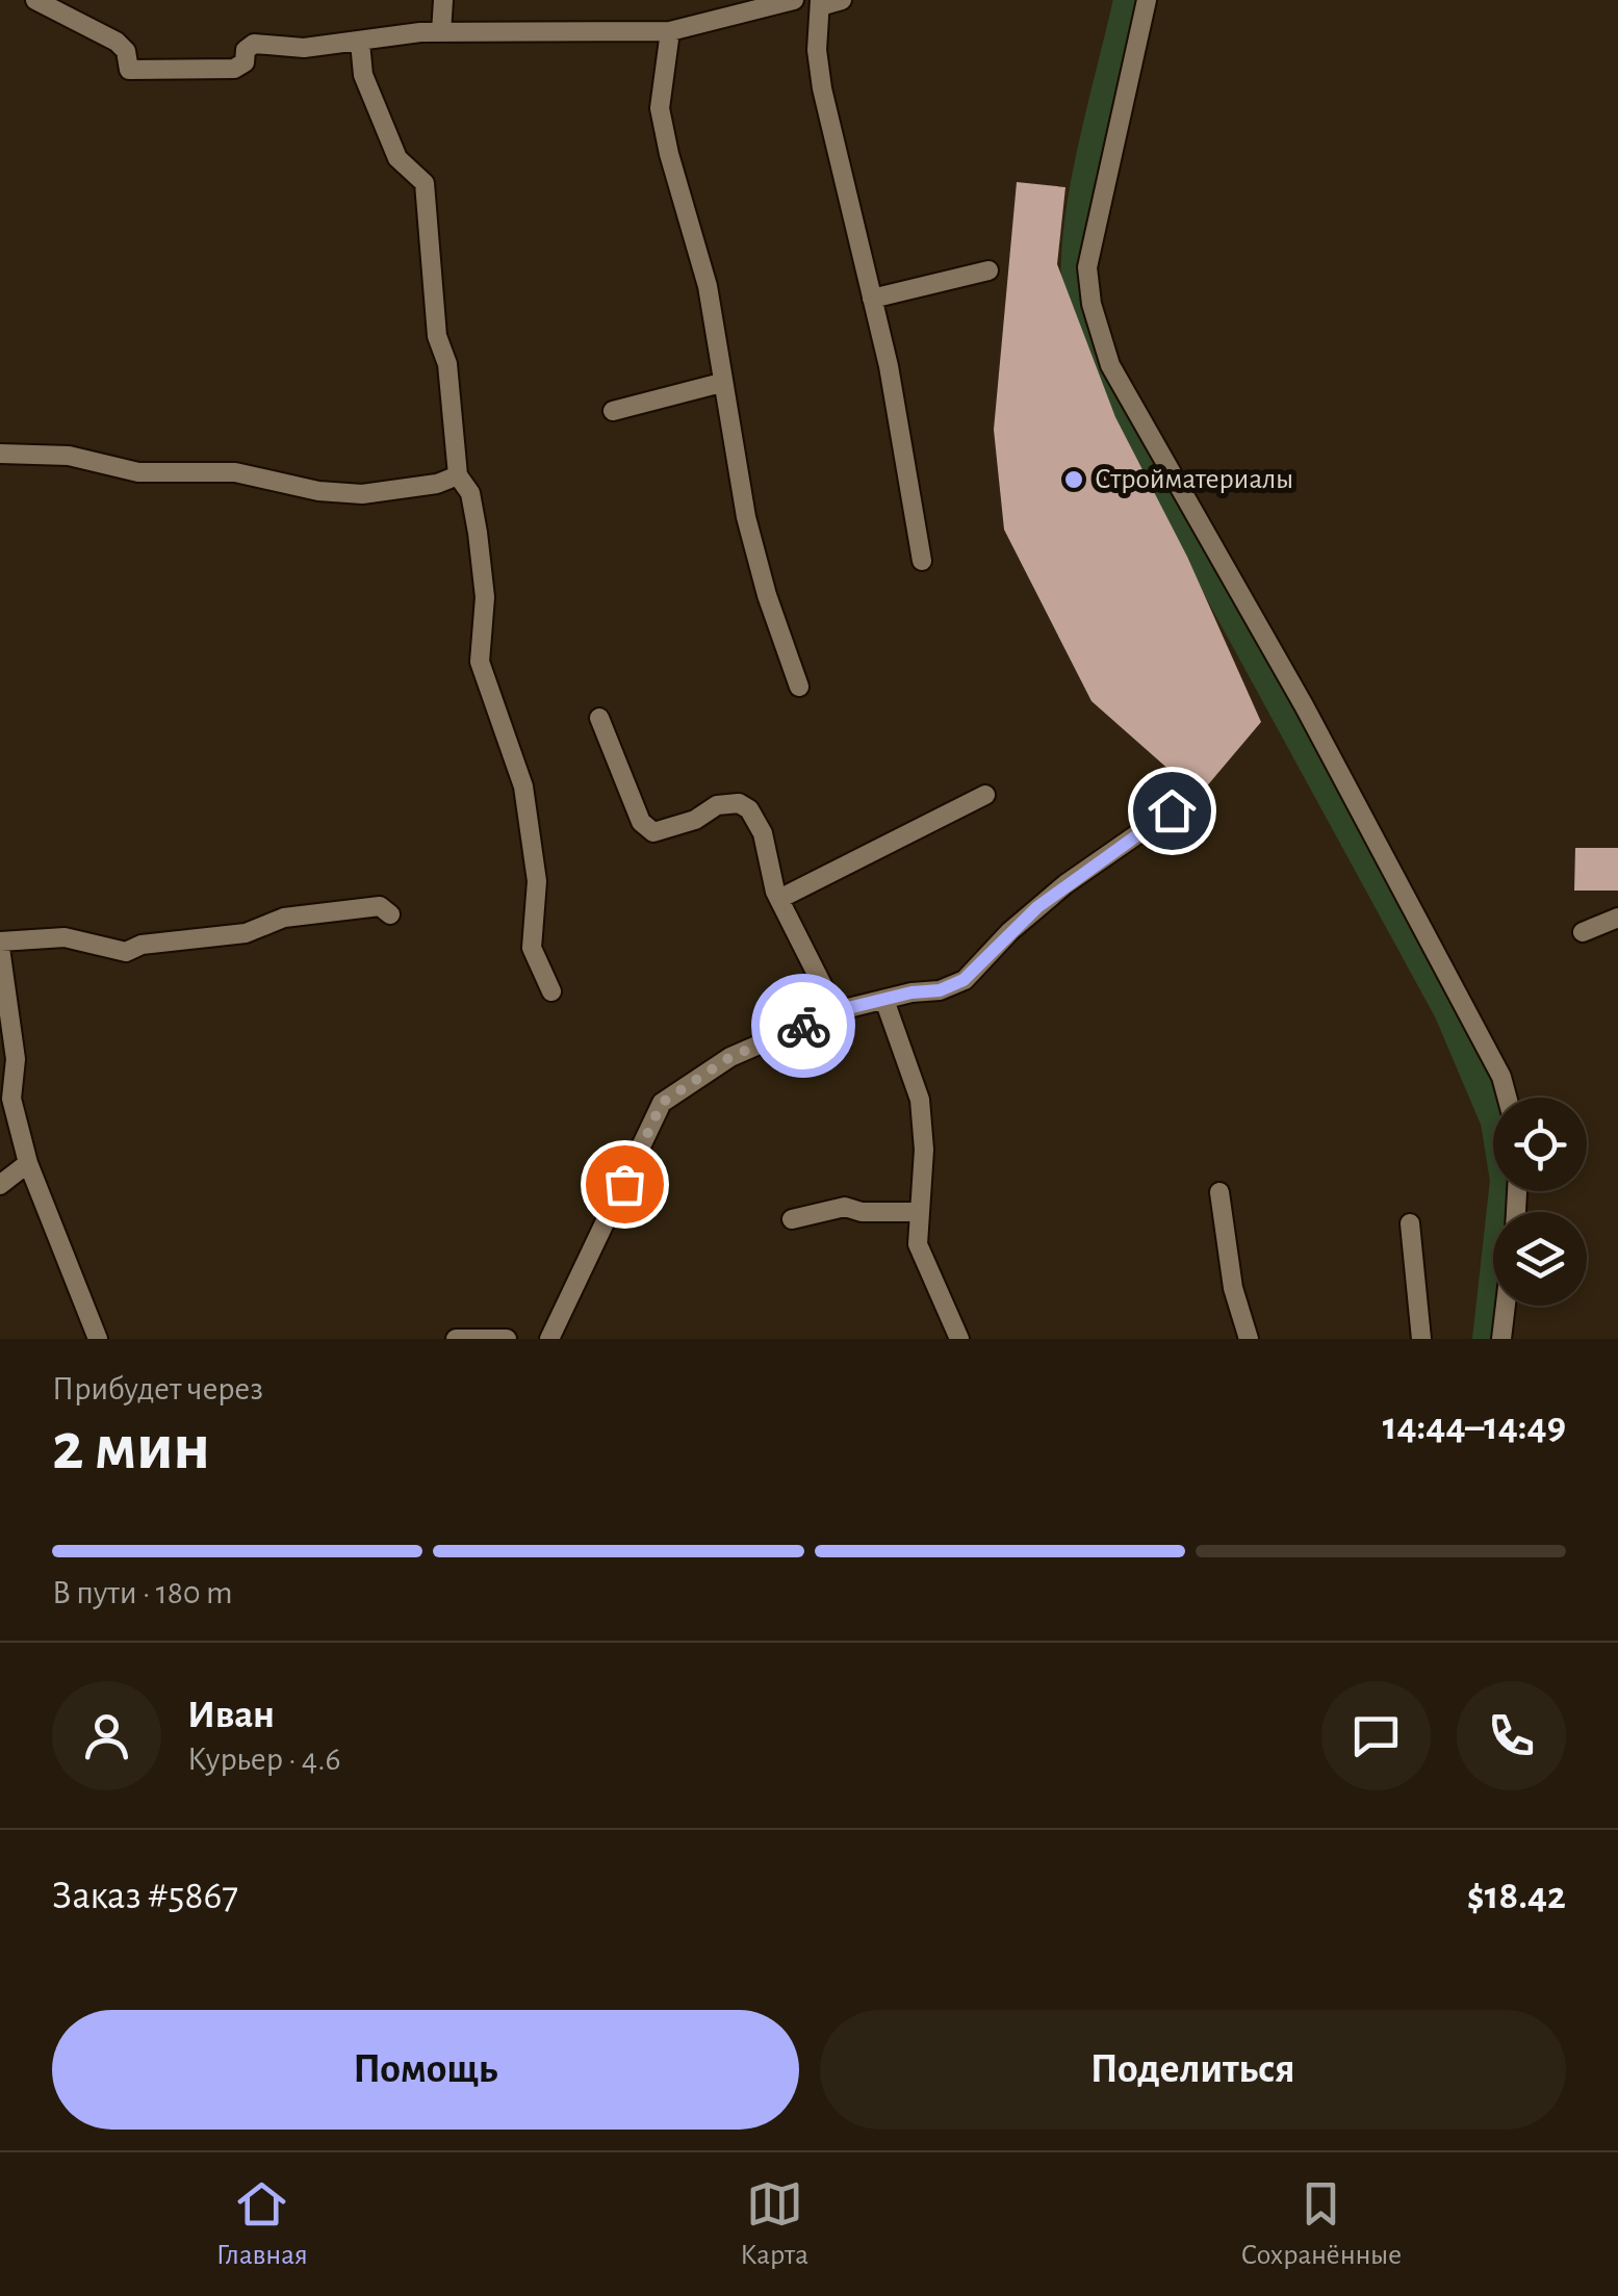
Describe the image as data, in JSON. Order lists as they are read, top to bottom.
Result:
{
  "places": ["Стройматериалы"],
  "page": {
    "heading": ["2 мин", "Прибудет через", "14:44–14:49"],
    "panel": [
      "Иван",
      "Курьер · 4.6",
      "Заказ #5867",
      "$18.42"
    ],
    "bar": "В пути · 180 m",
    "buttons": ["Помощь", "Поделиться"],
    "tabs": ["Главная", "Карта", "Сохранённые"]
  }
}
